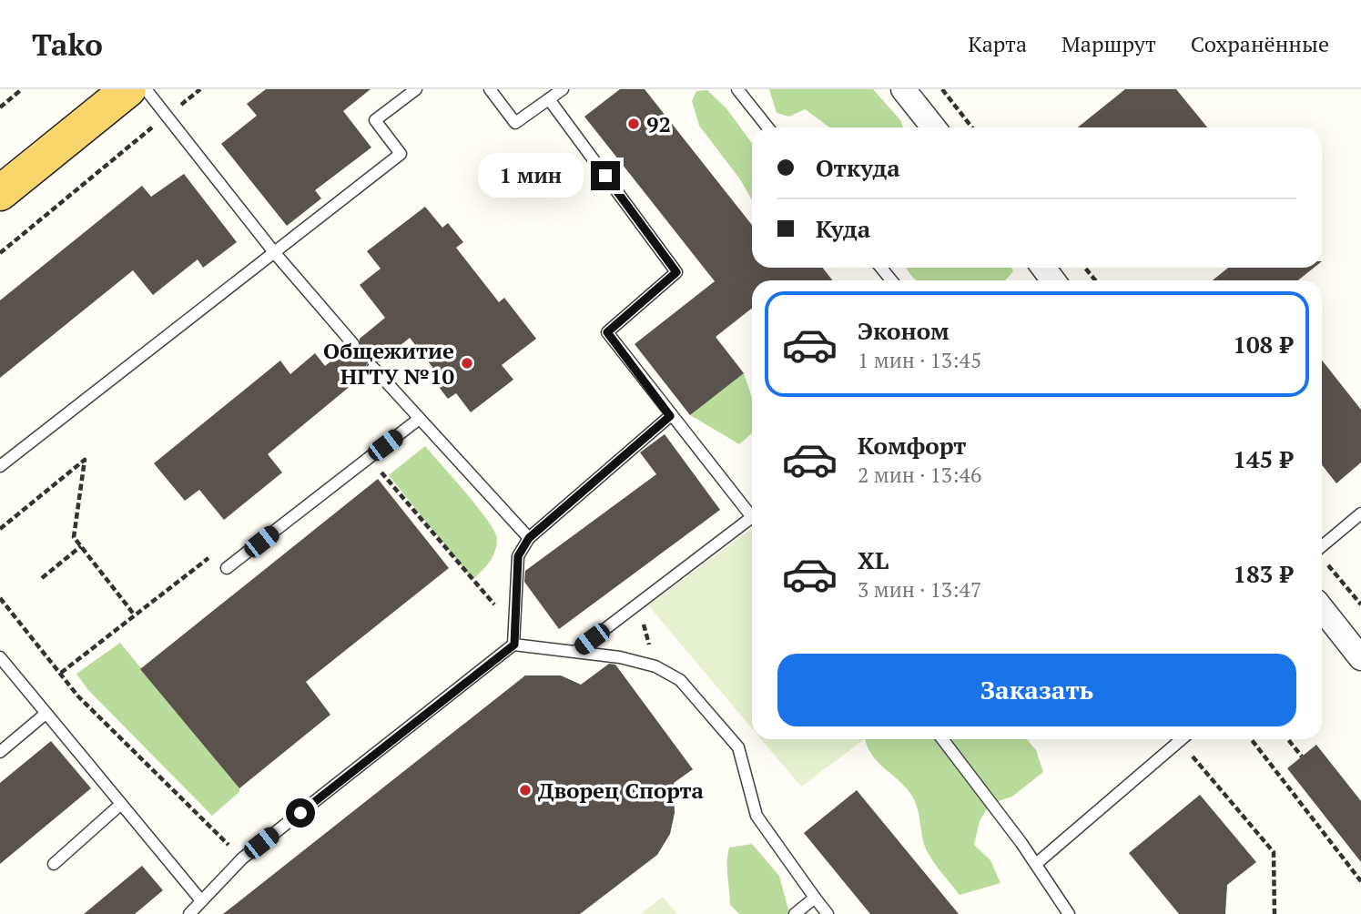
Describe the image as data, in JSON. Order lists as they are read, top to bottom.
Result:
{
  "places": ["92", "Общежитие НГТУ №10", "Дворец Спорта"],
  "page": {
    "header": "Tako",
    "nav": ["Карта", "Маршрут", "Сохранённые"],
    "banner": ["Откуда", "Куда"],
    "bubble": "1 мин",
    "list": [
      {
        "name": "Эконом",
        "note": "1 мин · 13:45",
        "value": "108 ₽"
      },
      {
        "name": "Комфорт",
        "note": "2 мин · 13:46",
        "value": "145 ₽"
      },
      {
        "name": "XL",
        "note": "3 мин · 13:47",
        "value": "183 ₽"
      }
    ],
    "buttons": "Заказать"
  }
}
